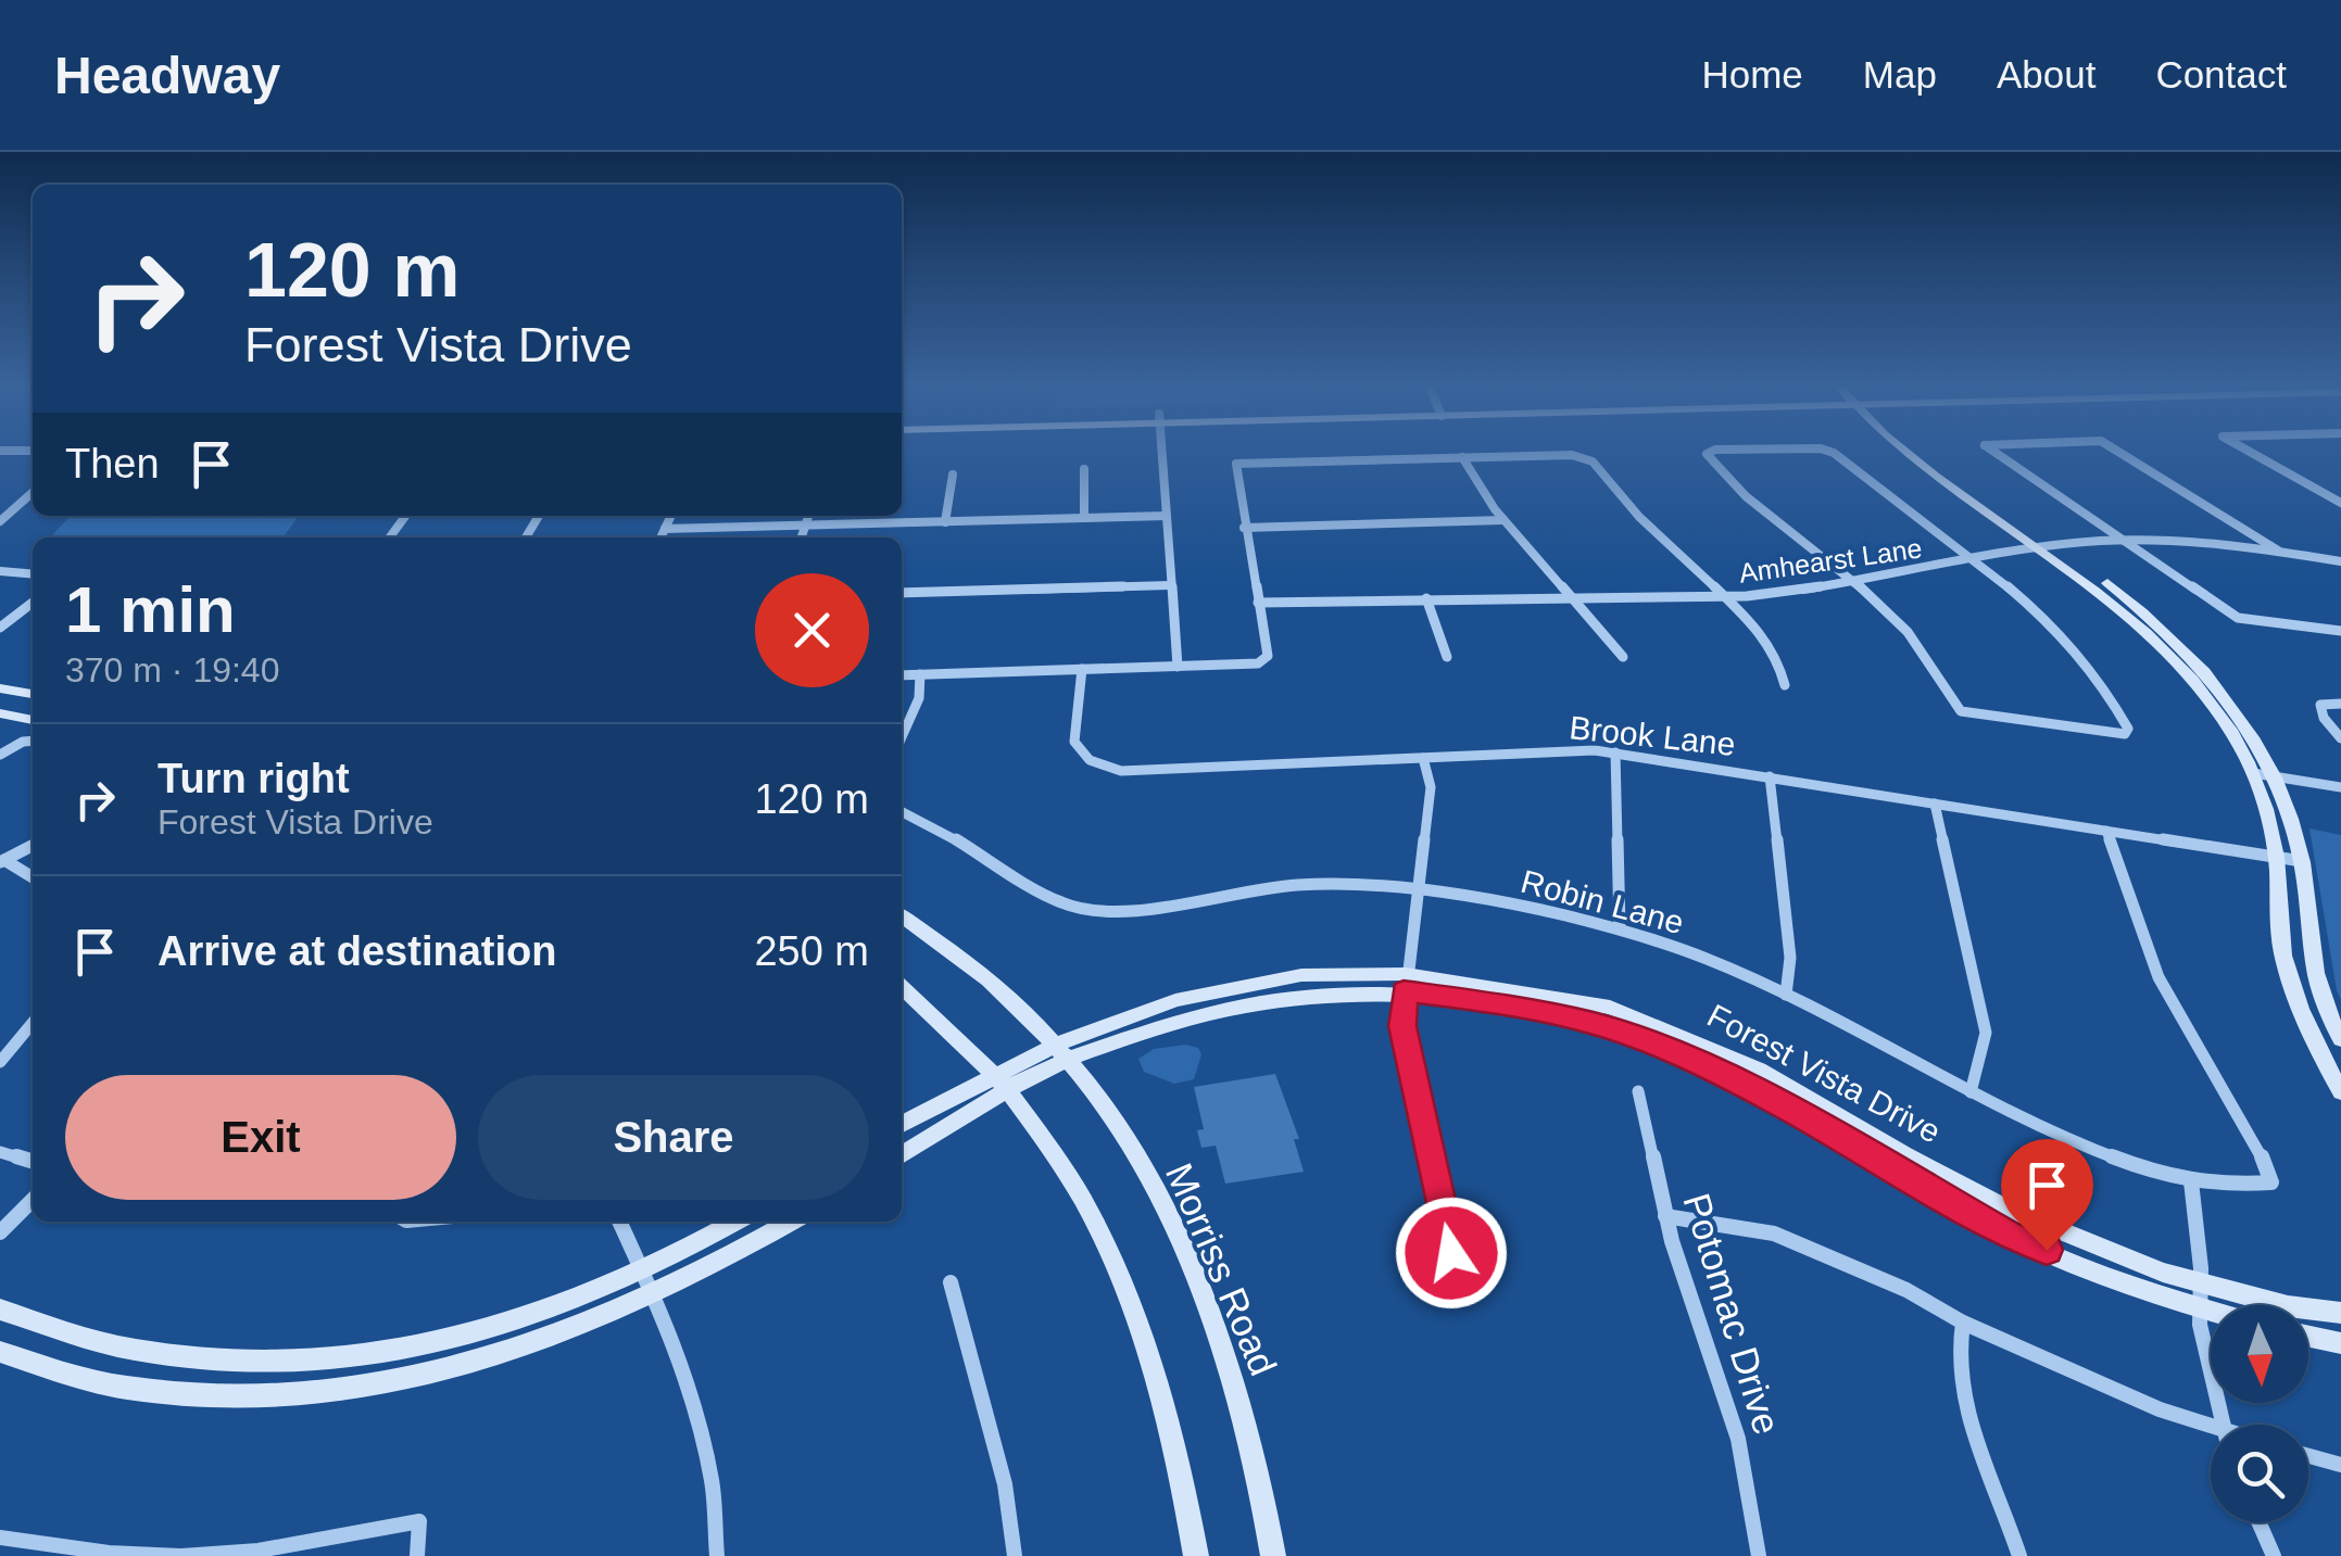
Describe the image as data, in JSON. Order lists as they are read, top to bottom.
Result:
{
  "streets": {
    "main road": ["Forest Vista Drive", "Morriss Road"],
    "street": [
      "Amhearst Lane",
      "Brook Lane",
      "Robin Lane",
      "Potomac Drive"
    ]
  },
  "crossings": [
    ["Brook Lane", "Robin Lane"],
    ["Forest Vista Drive", "Morriss Road"]
  ],
  "north": "bottom",
  "page": {
    "header": "Headway",
    "nav": [
      "Home",
      "Map",
      "About",
      "Contact"
    ],
    "turn": ["120 m", "Forest Vista Drive"],
    "then": "Then",
    "heading": ["1 min", "370 m · 19:40"],
    "list": [
      {
        "name": "Turn right",
        "note": "Forest Vista Drive",
        "value": "120 m"
      },
      {
        "name": "Arrive at destination",
        "value": "250 m"
      }
    ],
    "buttons": ["Exit", "Share"]
  }
}
